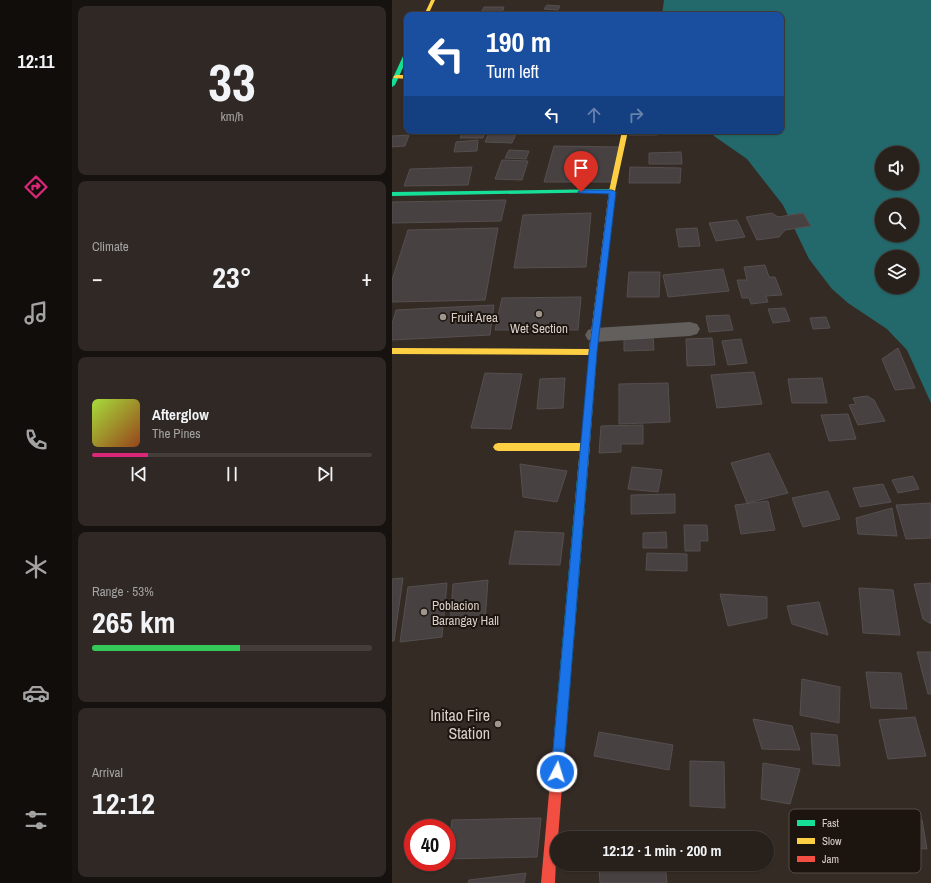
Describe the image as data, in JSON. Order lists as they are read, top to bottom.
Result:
{
  "places": [
    "Wet Section",
    "Fruit Area",
    "Poblacion Barangay Hall",
    "Initao Fire Station"
  ],
  "legend": ["Fast", "Slow", "Jam"],
  "page": {
    "tabs": "12:11",
    "tile": [
      ["33", "km/h"],
      "Climate",
      ["Range · 53%", "265 km"],
      ["Arrival", "12:12"]
    ],
    "turn": ["190 m", "Turn left"],
    "heat": ["−", "23°", "+"],
    "song": ["Afterglow", "The Pines"],
    "limit": "40",
    "trip": "12:12 · 1 min · 200 m"
  }
}
